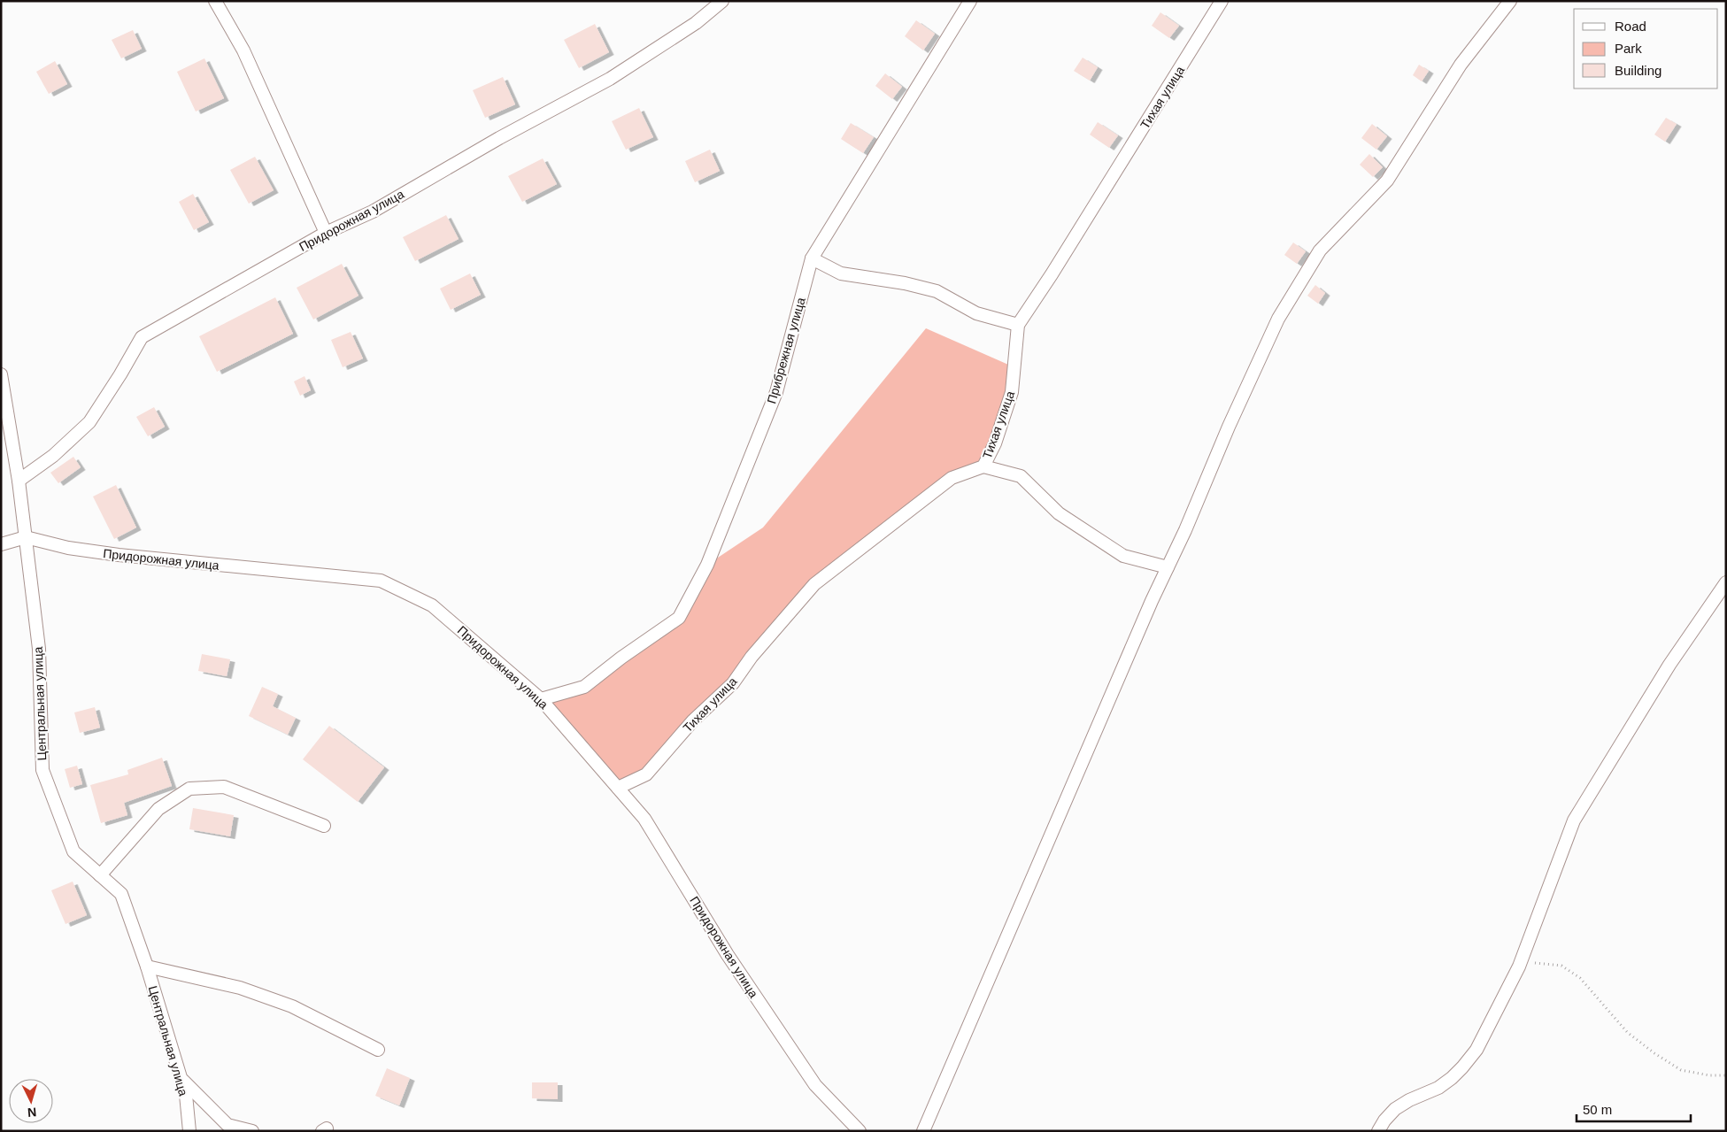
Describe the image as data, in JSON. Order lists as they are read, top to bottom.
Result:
{
  "streets": {
    "street": [
      "Тихая улица",
      "Придорожная улица",
      "Прибрежная улица",
      "Центральная улица"
    ]
  },
  "crossings": [
    ["Тихая улица", "Придорожная улица"],
    ["Придорожная улица", "Прибрежная улица"],
    ["Придорожная улица", "Центральная улица"]
  ],
  "legend": ["Road", "Park", "Building"],
  "scale_bar": "50 m",
  "north": "bottom"
}
